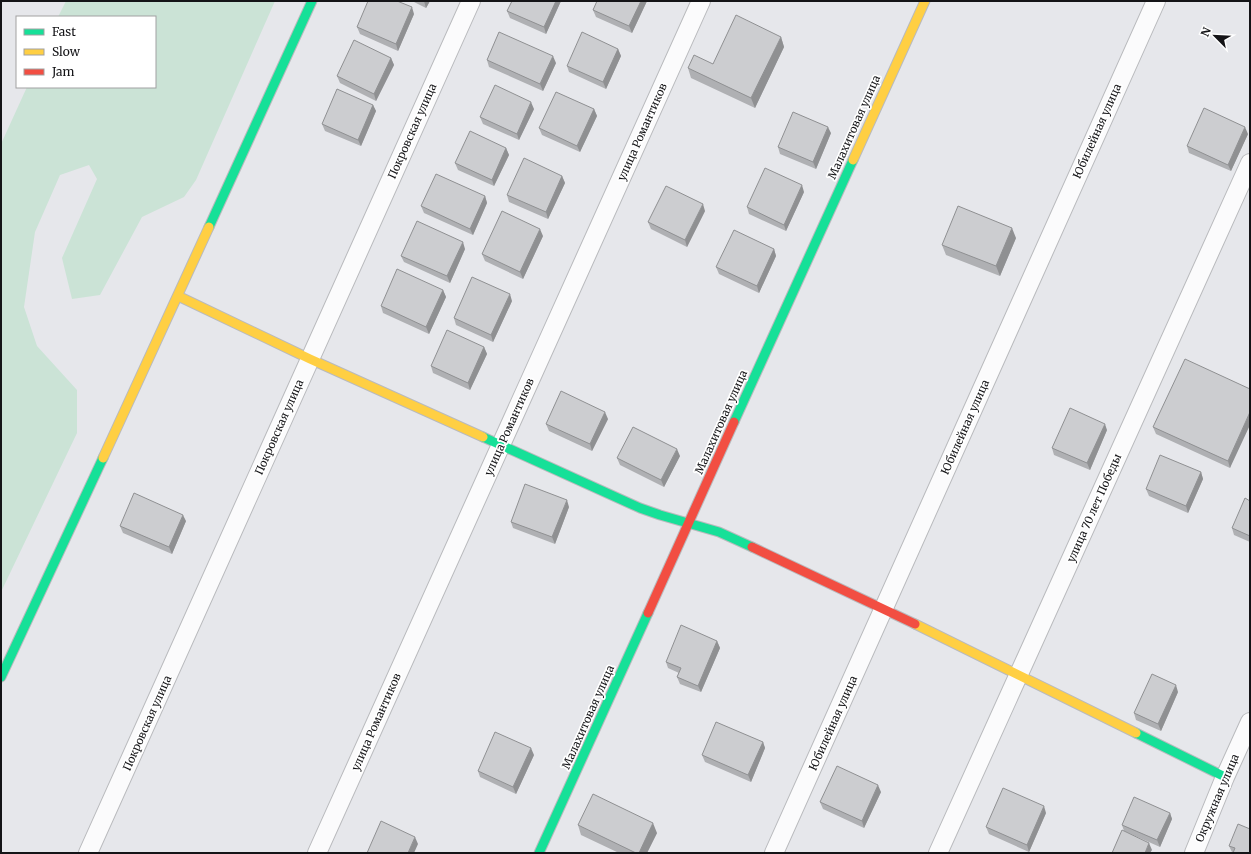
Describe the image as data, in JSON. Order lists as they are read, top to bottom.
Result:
{
  "streets": {
    "street": [
      "Малахитовая улица",
      "Покровская улица",
      "Юбилейная улица",
      "улица Романтиков",
      "улица 70 лет Победы",
      "Окружная улица"
    ]
  },
  "legend": ["Fast", "Slow", "Jam"],
  "north": "top left"
}
